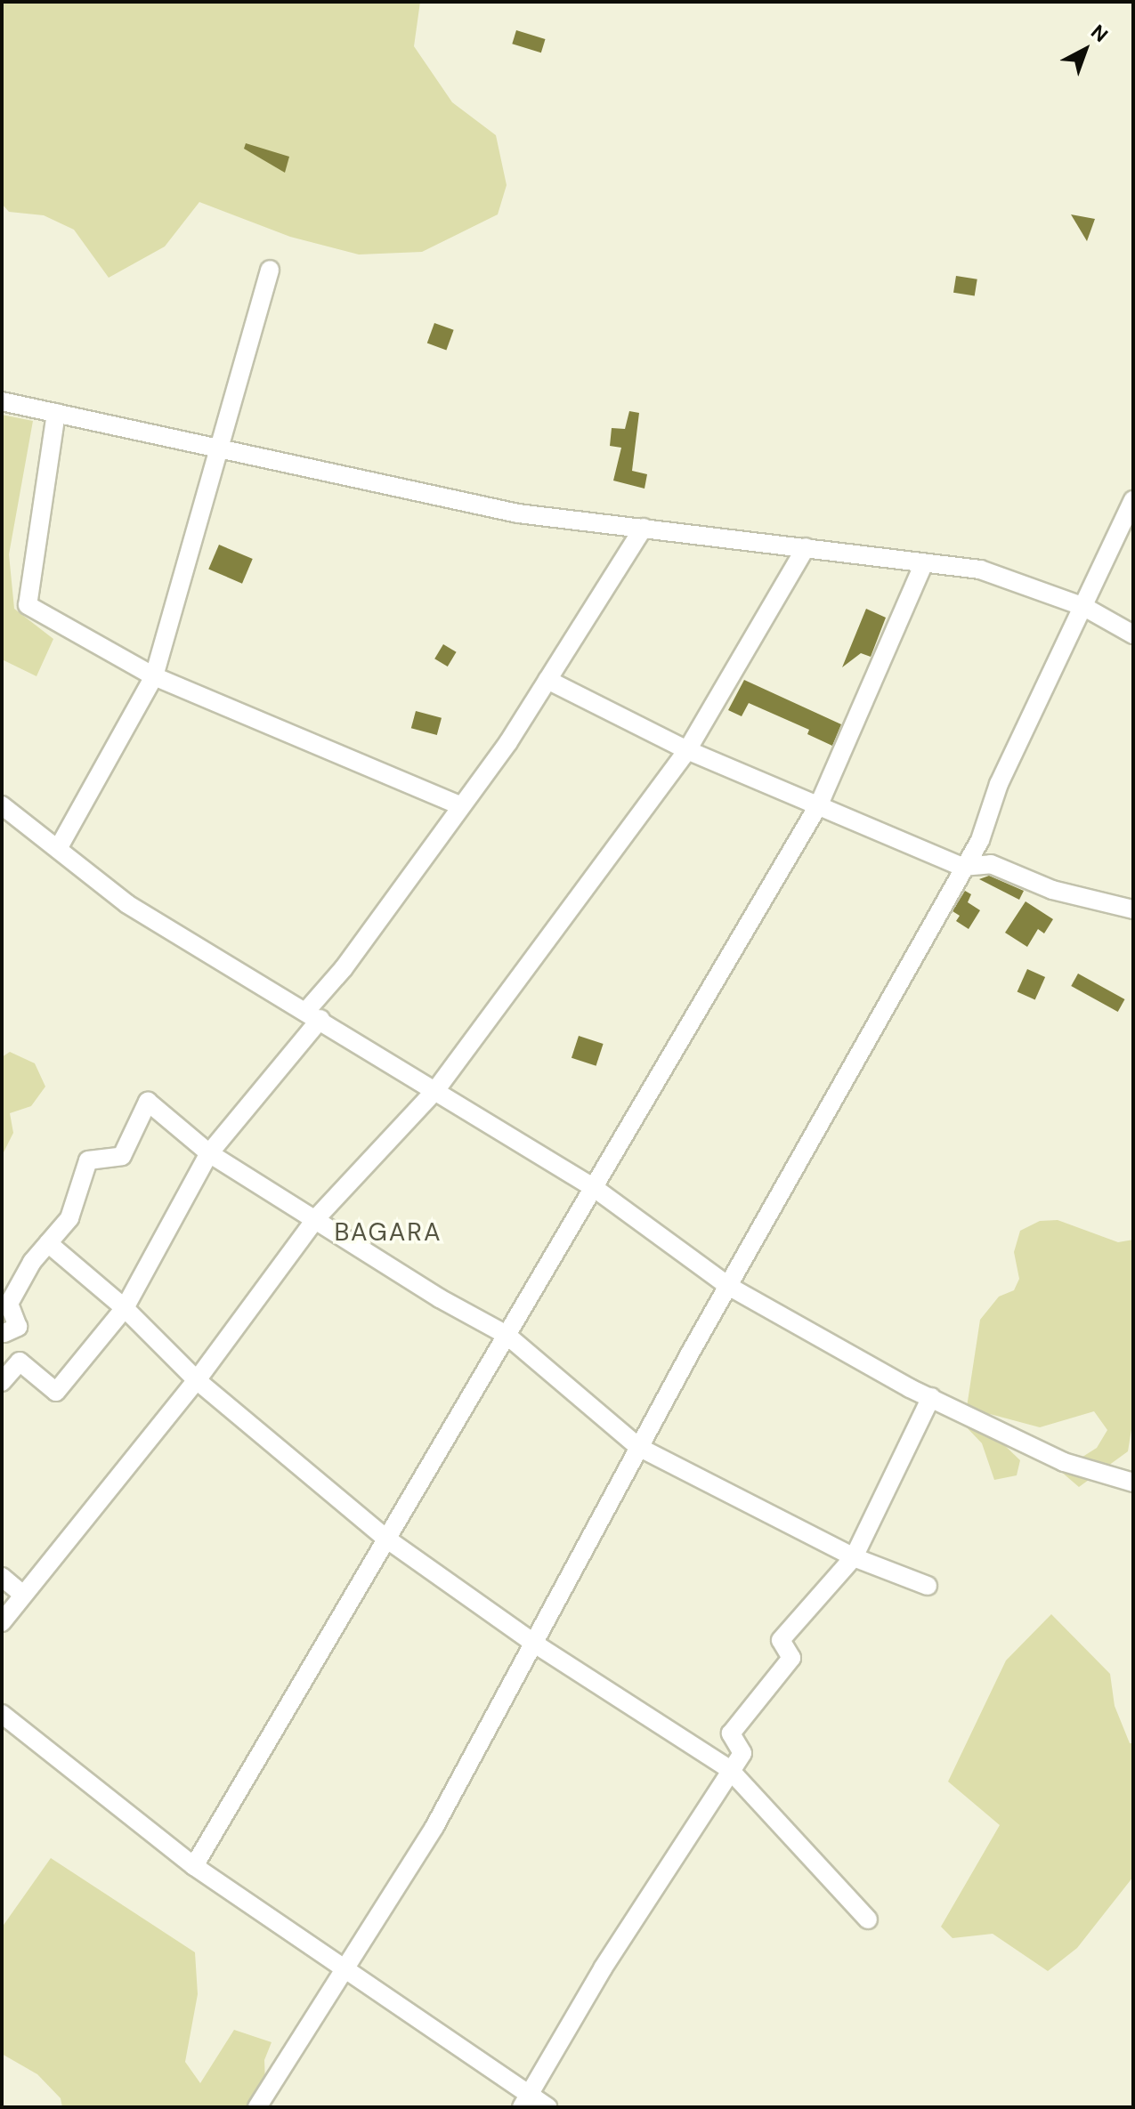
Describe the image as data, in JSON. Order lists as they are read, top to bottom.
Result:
{
  "districts": ["BAGARA"],
  "north": "top right"
}
